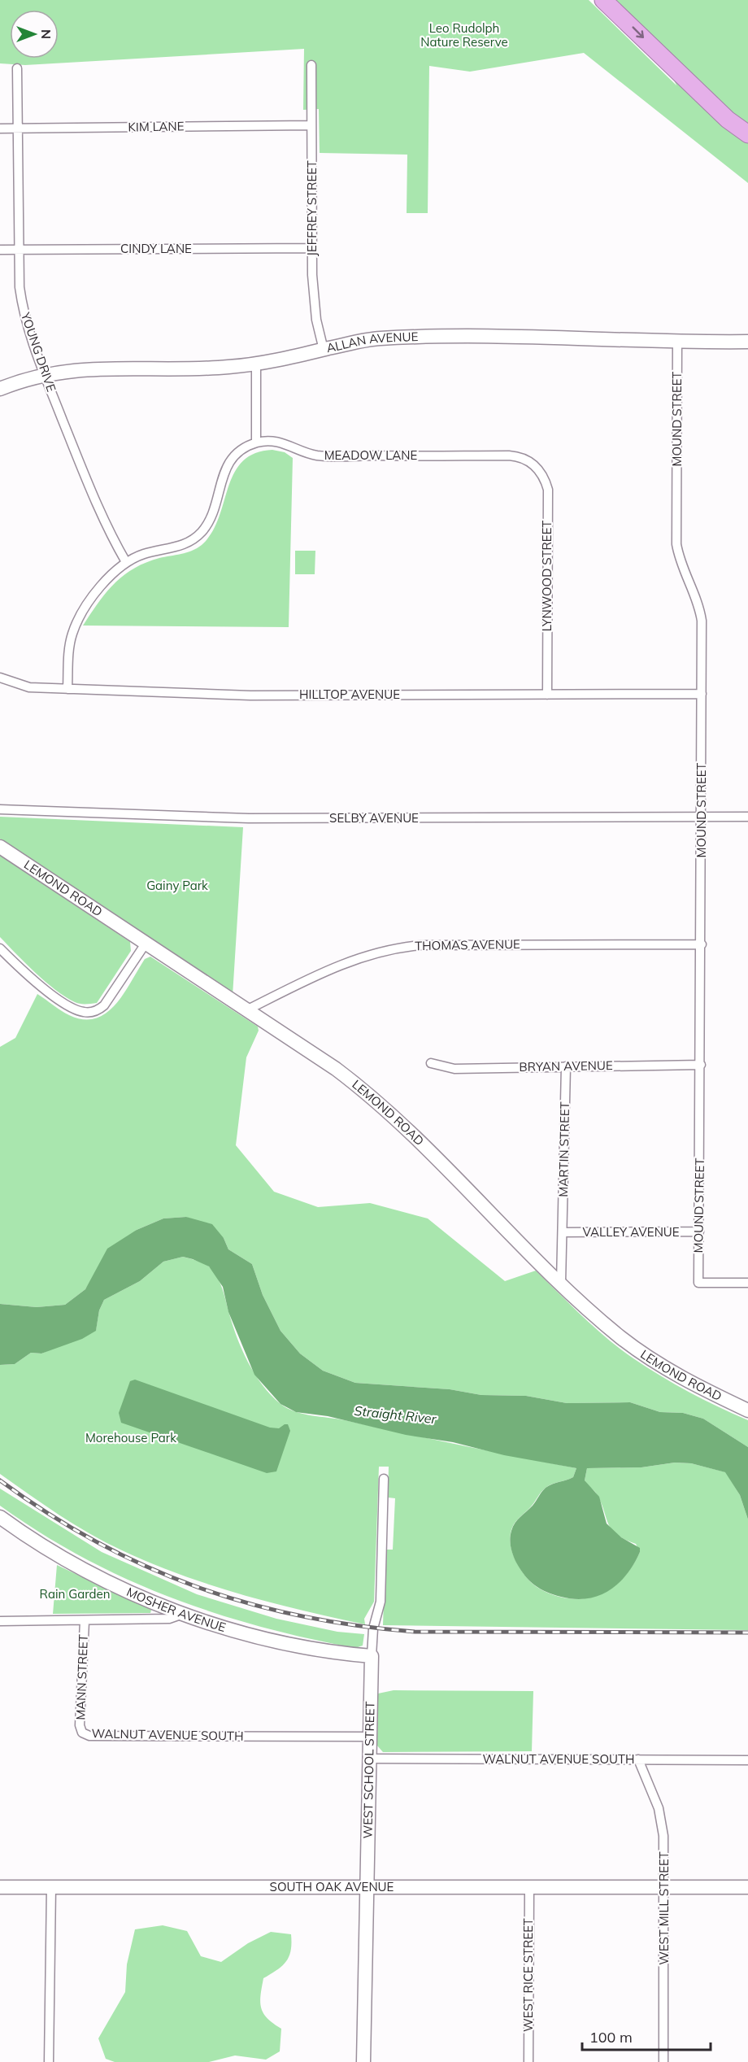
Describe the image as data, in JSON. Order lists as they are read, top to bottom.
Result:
{
  "streets": {
    "street": [
      "KIM LANE",
      "JEFFREY STREET",
      "CINDY LANE",
      "ALLAN AVENUE",
      "YOUNG DRIVE",
      "MOUND STREET",
      "MEADOW LANE",
      "LYNWOOD STREET",
      "HILLTOP AVENUE",
      "SELBY AVENUE",
      "LEMOND ROAD",
      "THOMAS AVENUE",
      "BRYAN AVENUE",
      "MARTIN STREET",
      "VALLEY AVENUE",
      "MOSHER AVENUE",
      "MANN STREET",
      "WALNUT AVENUE SOUTH",
      "WEST SCHOOL STREET",
      "SOUTH OAK AVENUE",
      "WEST MILL STREET",
      "WEST RICE STREET"
    ]
  },
  "crossings": [
    ["KIM LANE", "JEFFREY STREET"],
    ["KIM LANE", "YOUNG DRIVE"],
    ["JEFFREY STREET", "CINDY LANE"],
    ["JEFFREY STREET", "ALLAN AVENUE"],
    ["CINDY LANE", "YOUNG DRIVE"],
    ["ALLAN AVENUE", "YOUNG DRIVE"],
    ["ALLAN AVENUE", "MOUND STREET"],
    ["MOUND STREET", "HILLTOP AVENUE"],
    ["MOUND STREET", "SELBY AVENUE"],
    ["MOUND STREET", "THOMAS AVENUE"],
    ["MOUND STREET", "BRYAN AVENUE"],
    ["MOUND STREET", "VALLEY AVENUE"],
    ["MEADOW LANE", "LYNWOOD STREET"],
    ["LYNWOOD STREET", "HILLTOP AVENUE"],
    ["LEMOND ROAD", "THOMAS AVENUE"],
    ["LEMOND ROAD", "MARTIN STREET"],
    ["BRYAN AVENUE", "MARTIN STREET"],
    ["MARTIN STREET", "VALLEY AVENUE"],
    ["MOSHER AVENUE", "WEST SCHOOL STREET"],
    ["MANN STREET", "WALNUT AVENUE SOUTH"],
    ["WALNUT AVENUE SOUTH", "WEST SCHOOL STREET"],
    ["WALNUT AVENUE SOUTH", "WEST MILL STREET"],
    ["WEST SCHOOL STREET", "SOUTH OAK AVENUE"],
    ["SOUTH OAK AVENUE", "WEST MILL STREET"],
    ["SOUTH OAK AVENUE", "WEST RICE STREET"]
  ],
  "water": ["Straight River"],
  "parks": [
    "Leo Rudolph Nature Reserve",
    "Gainy Park",
    "Morehouse Park",
    "Rain Garden"
  ],
  "scale_bar": "100 m",
  "north": "right"
}
